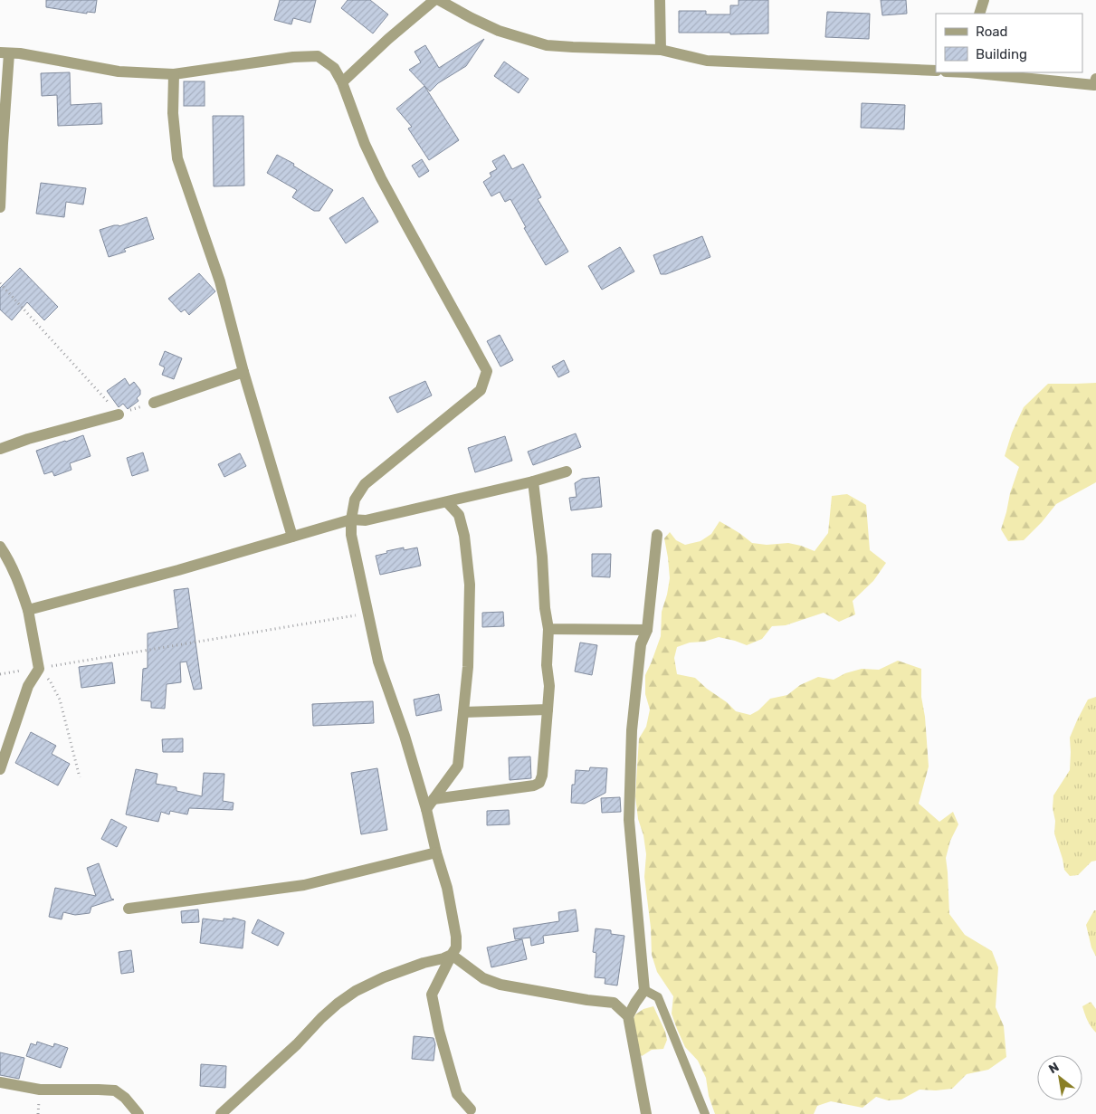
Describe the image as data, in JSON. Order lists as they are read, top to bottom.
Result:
{
  "legend": ["Road", "Building"],
  "north": "top left"
}
